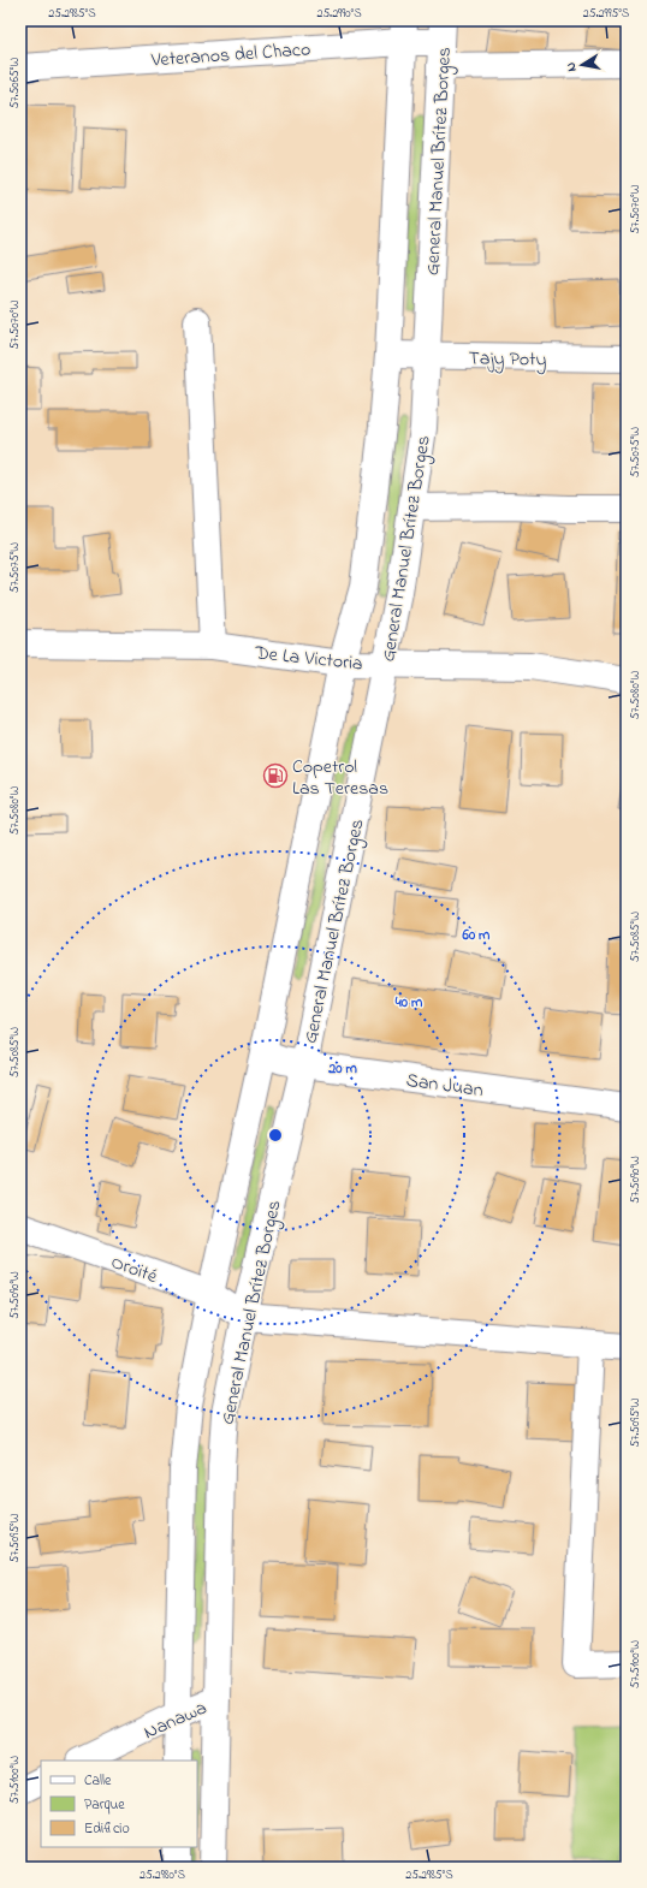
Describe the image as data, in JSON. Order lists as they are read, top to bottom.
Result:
{
  "streets": {
    "main road": [
      "Veteranos del Chaco",
      "General Manuel Brítez Borges",
      "Tajy Poty",
      "De La Victoria",
      "San Juan",
      "Oroité",
      "Nanawa"
    ]
  },
  "crossings": [
    ["Veteranos del Chaco", "General Manuel Brítez Borges"],
    ["General Manuel Brítez Borges", "Tajy Poty"],
    ["General Manuel Brítez Borges", "De La Victoria"],
    ["General Manuel Brítez Borges", "San Juan"],
    ["General Manuel Brítez Borges", "Oroité"],
    ["General Manuel Brítez Borges", "Nanawa"]
  ],
  "places": {
    "fuel station": ["Copetrol Las Teresas"]
  },
  "legend": ["Calle", "Parque", "Edificio"],
  "north": "left",
  "coordinates": [
    "25.2985°S",
    "25.2990°S",
    "25.2995°S",
    "57.5065°W",
    "57.5070°W",
    "57.5075°W",
    "57.5080°W",
    "57.5085°W",
    "57.5090°W",
    "57.5095°W",
    "57.5100°W",
    "25.2980°S"
  ],
  "rings": ["60 m", "40 m", "20 m"]
}
